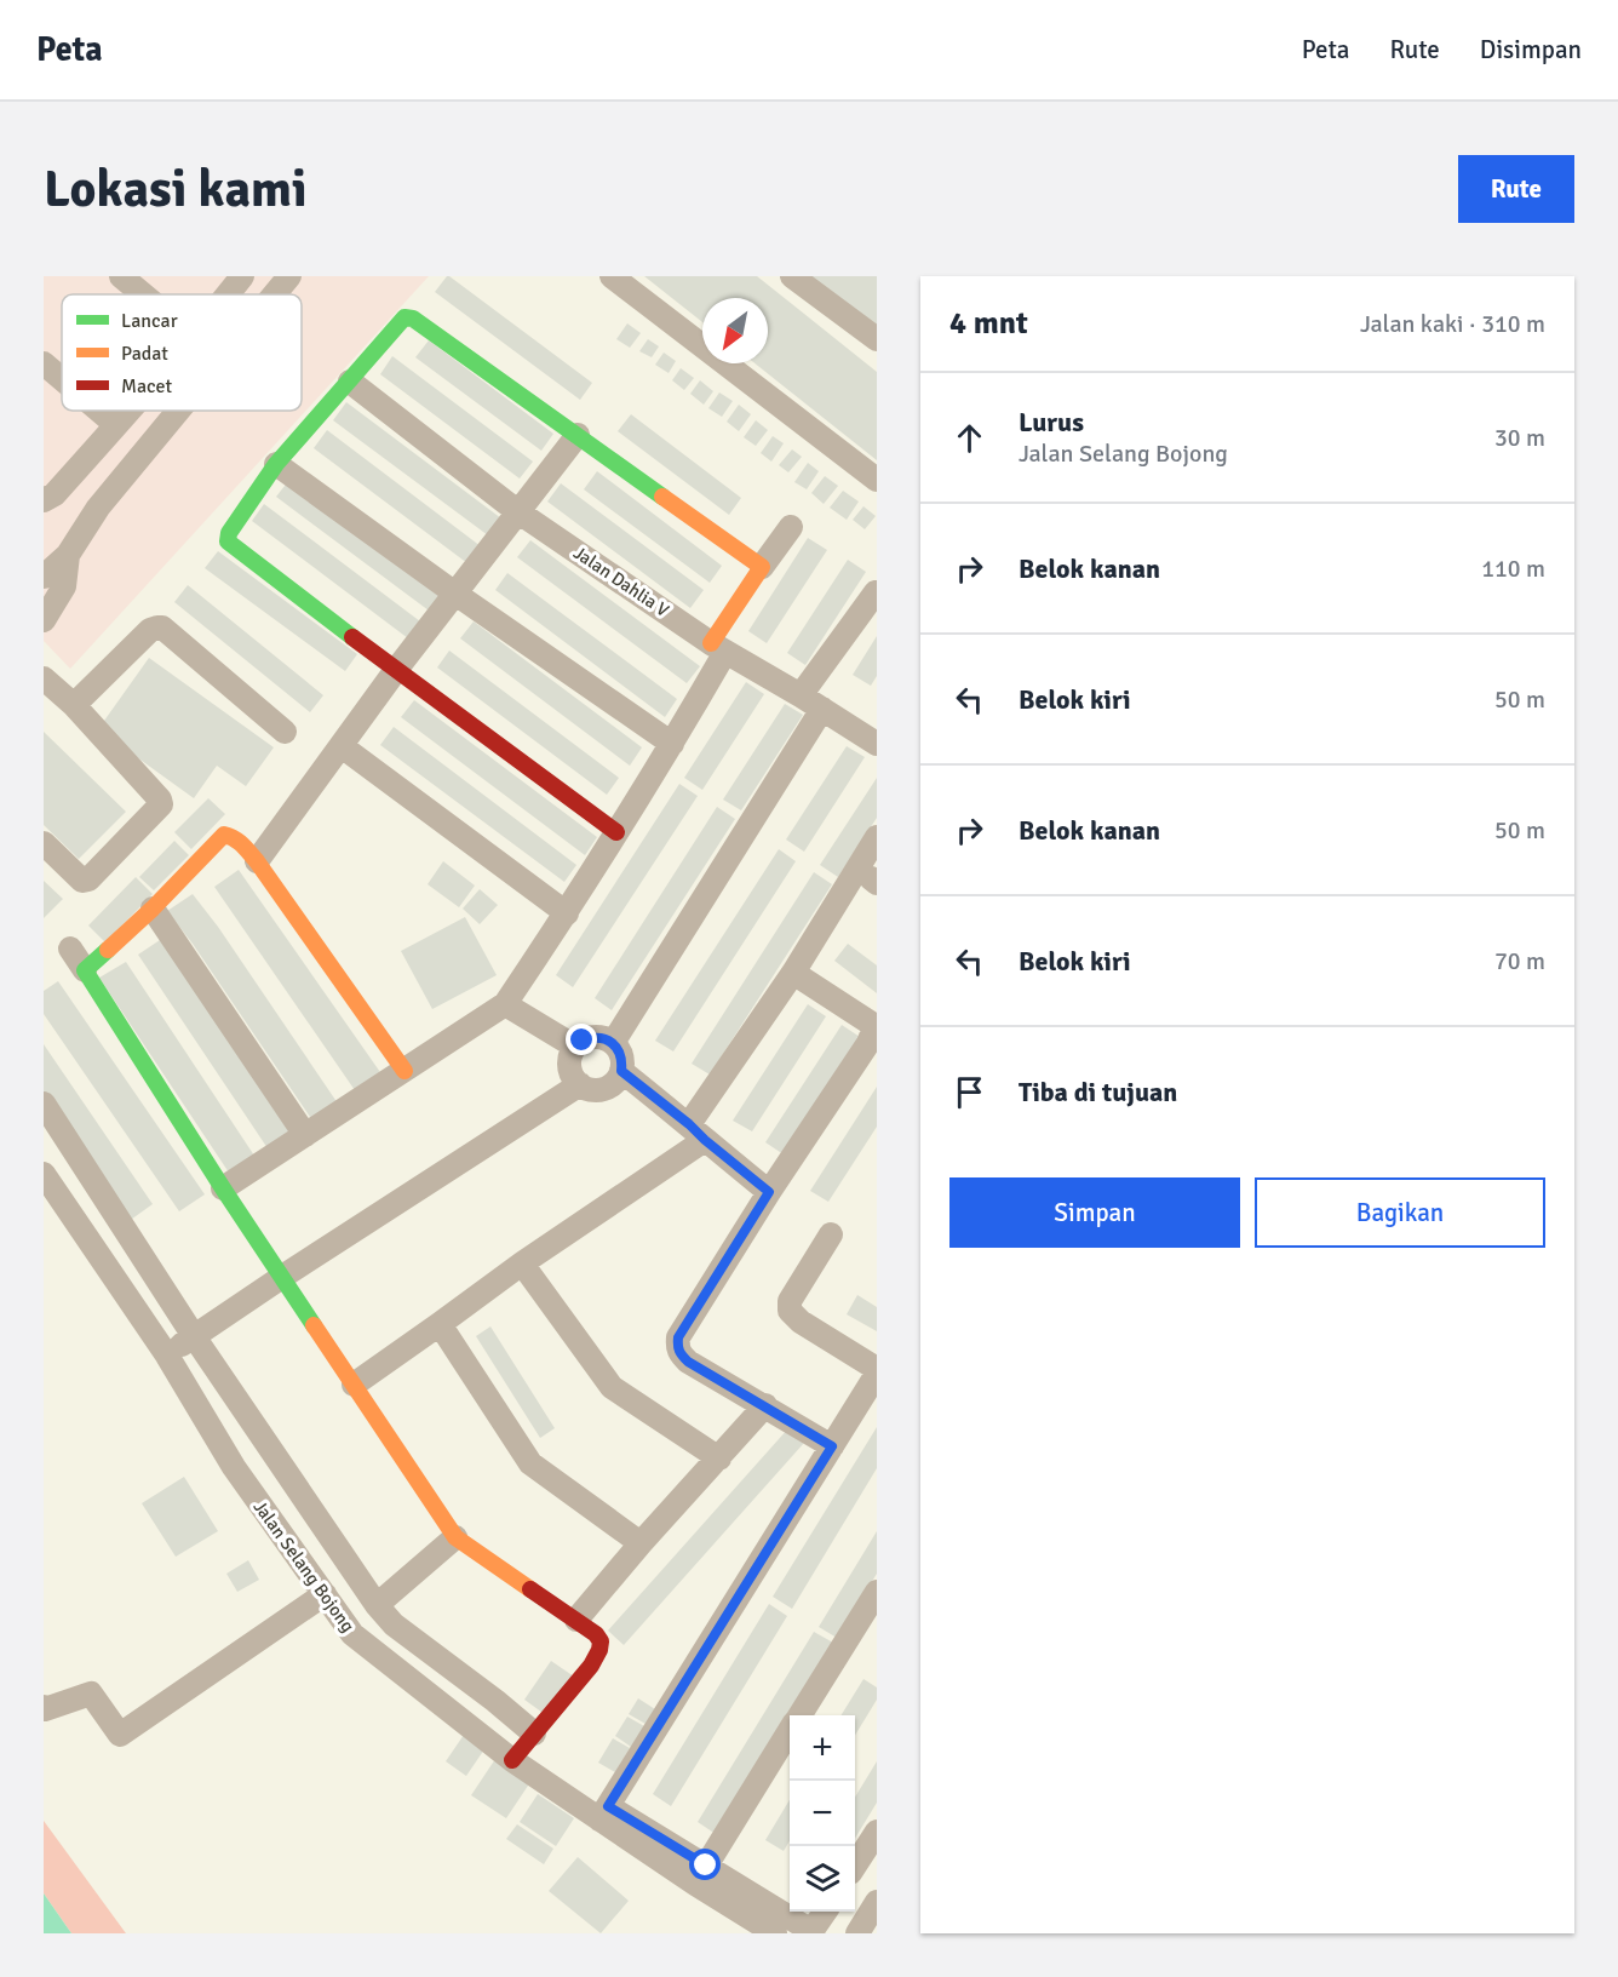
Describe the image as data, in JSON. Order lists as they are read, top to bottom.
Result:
{
  "streets": {
    "street": ["Jalan Dahlia V", "Jalan Selang Bojong"]
  },
  "legend": ["Lancar", "Padat", "Macet"],
  "north": "bottom left",
  "page": {
    "header": "Peta",
    "nav": ["Peta", "Rute", "Disimpan"],
    "buttons": [
      "Rute",
      ["Simpan", "Bagikan"]
    ],
    "title": "Lokasi kami",
    "heading": ["4 mnt", "Jalan kaki · 310 m"],
    "list": [
      ["Lurus", "Jalan Selang Bojong", "30 m"],
      ["Belok kanan", "110 m"],
      ["Belok kiri", "50 m"],
      ["Belok kanan", "50 m"],
      ["Belok kiri", "70 m"],
      "Tiba di tujuan"
    ],
    "map_buttons": ["+", "−"]
  }
}
